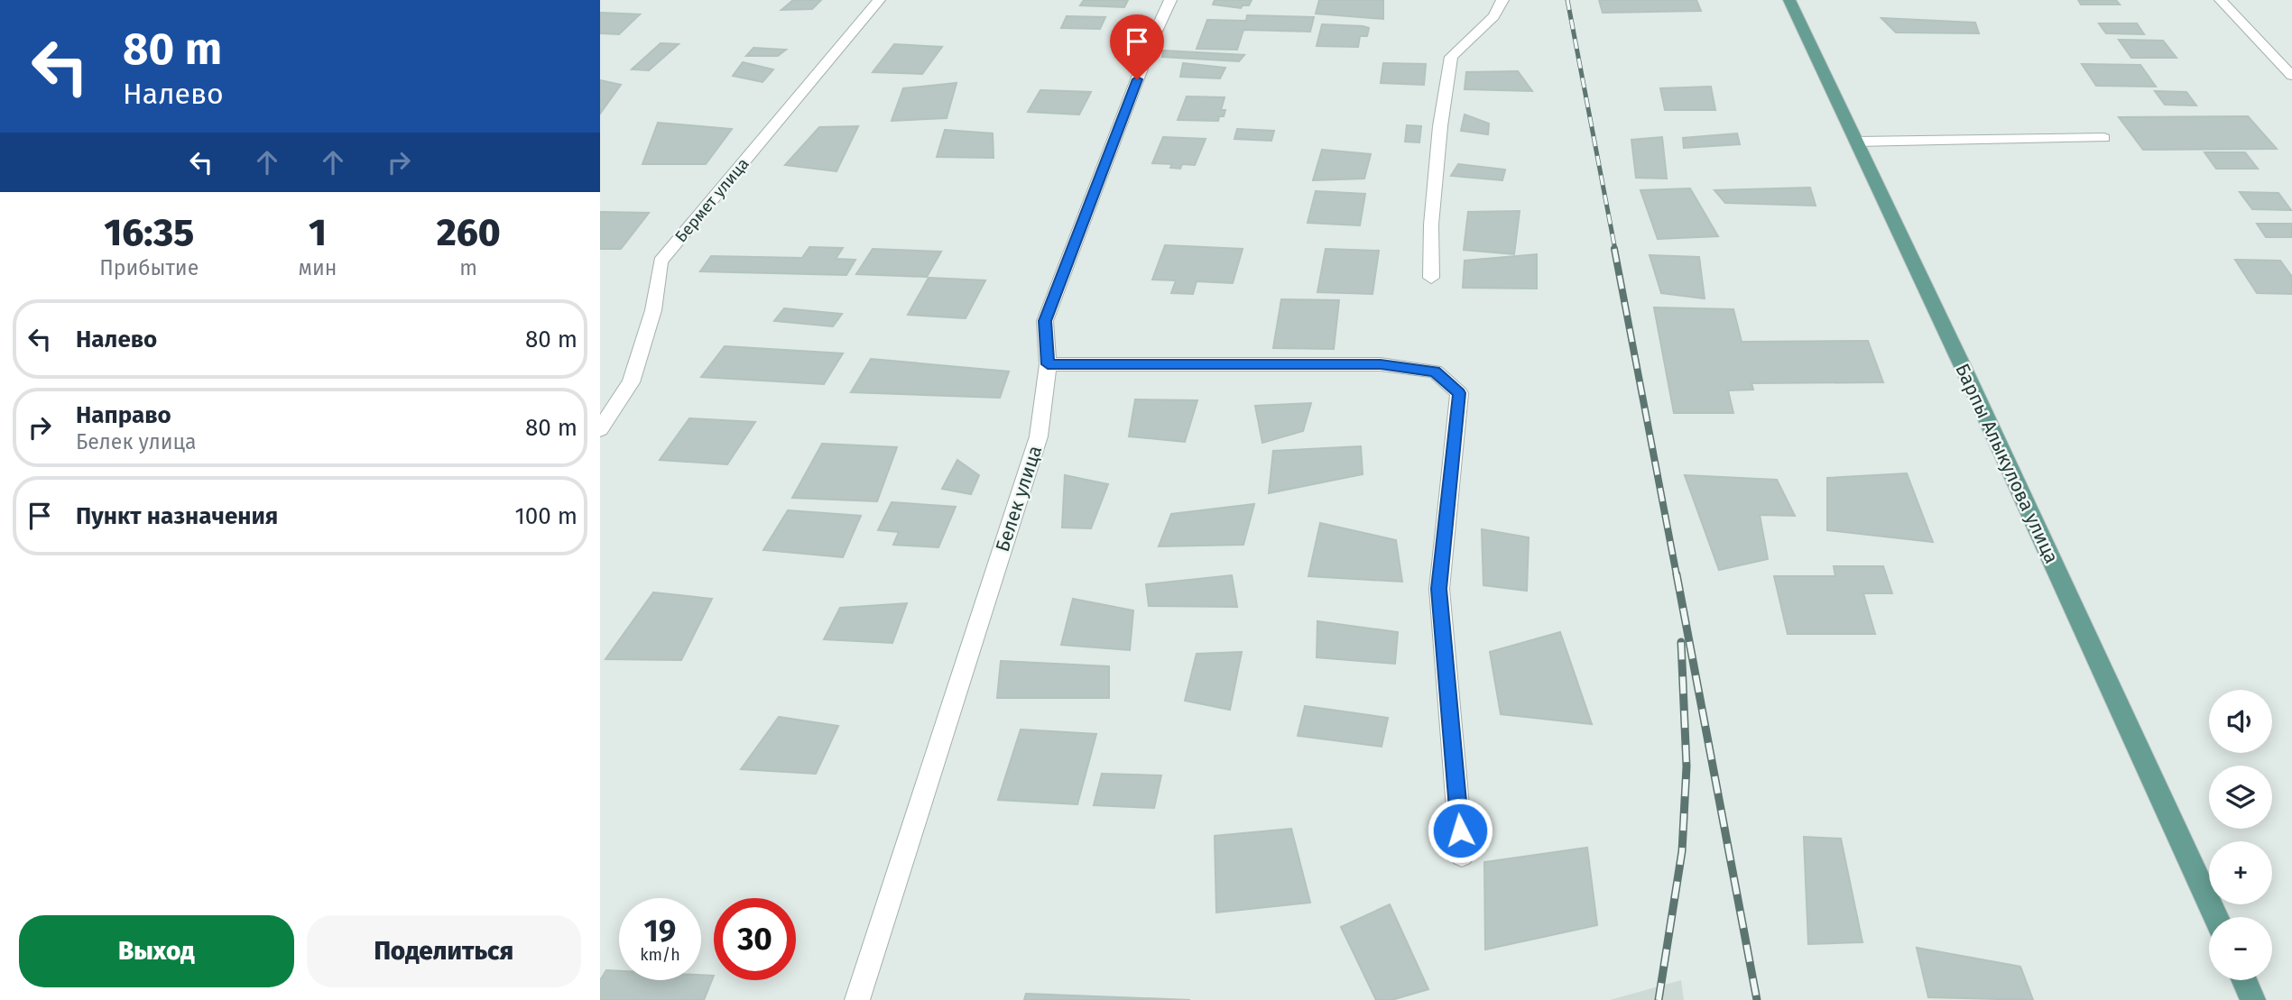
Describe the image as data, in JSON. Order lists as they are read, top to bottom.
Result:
{
  "streets": {
    "main road": ["Барпы Алыкулова улица"],
    "street": ["Бермет улица", "Белек улица"]
  },
  "page": {
    "turn": ["80 m", "Налево"],
    "eta": [
      "16:35",
      "Прибытие",
      "1",
      "мин",
      "260",
      "m"
    ],
    "list": [
      {
        "name": "Налево",
        "value": "80 m"
      },
      {
        "name": "Направо",
        "note": "Белек улица",
        "value": "80 m"
      },
      {
        "name": "Пункт назначения",
        "value": "100 m"
      }
    ],
    "map_buttons": ["+", "−"],
    "speed": "19 km/h",
    "limit": "30",
    "buttons": ["Выход", "Поделиться"]
  }
}
